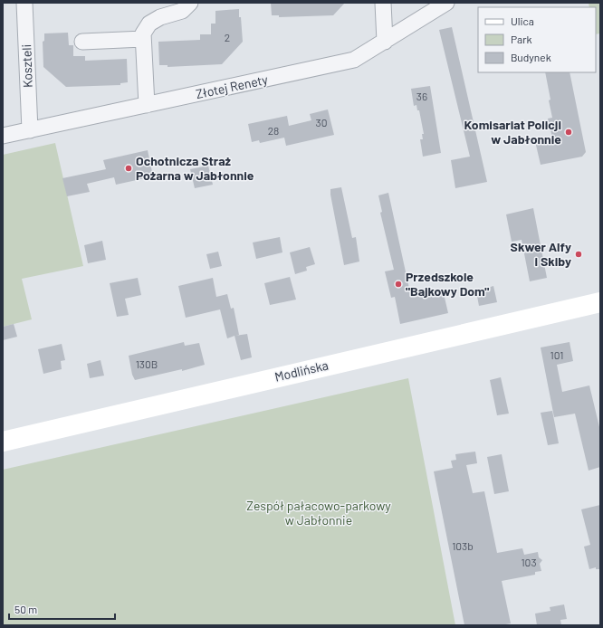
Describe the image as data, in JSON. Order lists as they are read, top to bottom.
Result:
{
  "streets": {
    "main road": ["Modlińska"],
    "street": ["Koszteli", "Złotej Renety"]
  },
  "crossings": [
    ["Koszteli", "Złotej Renety"]
  ],
  "parks": ["Zespół pałacowo-parkowy w Jabłonnie"],
  "places": [
    "Komisariat Policji w Jabłonnie",
    "Ochotnicza Straż Pożarna w Jabłonnie",
    "Skwer Alfy i Skiby",
    "Przedszkole \"Bajkowy Dom\""
  ],
  "house_numbers": [
    "2",
    "36",
    "30",
    "28",
    "101",
    "130B",
    "103b",
    "103"
  ],
  "legend": ["Ulica", "Park", "Budynek"],
  "scale_bar": "50 m"
}
